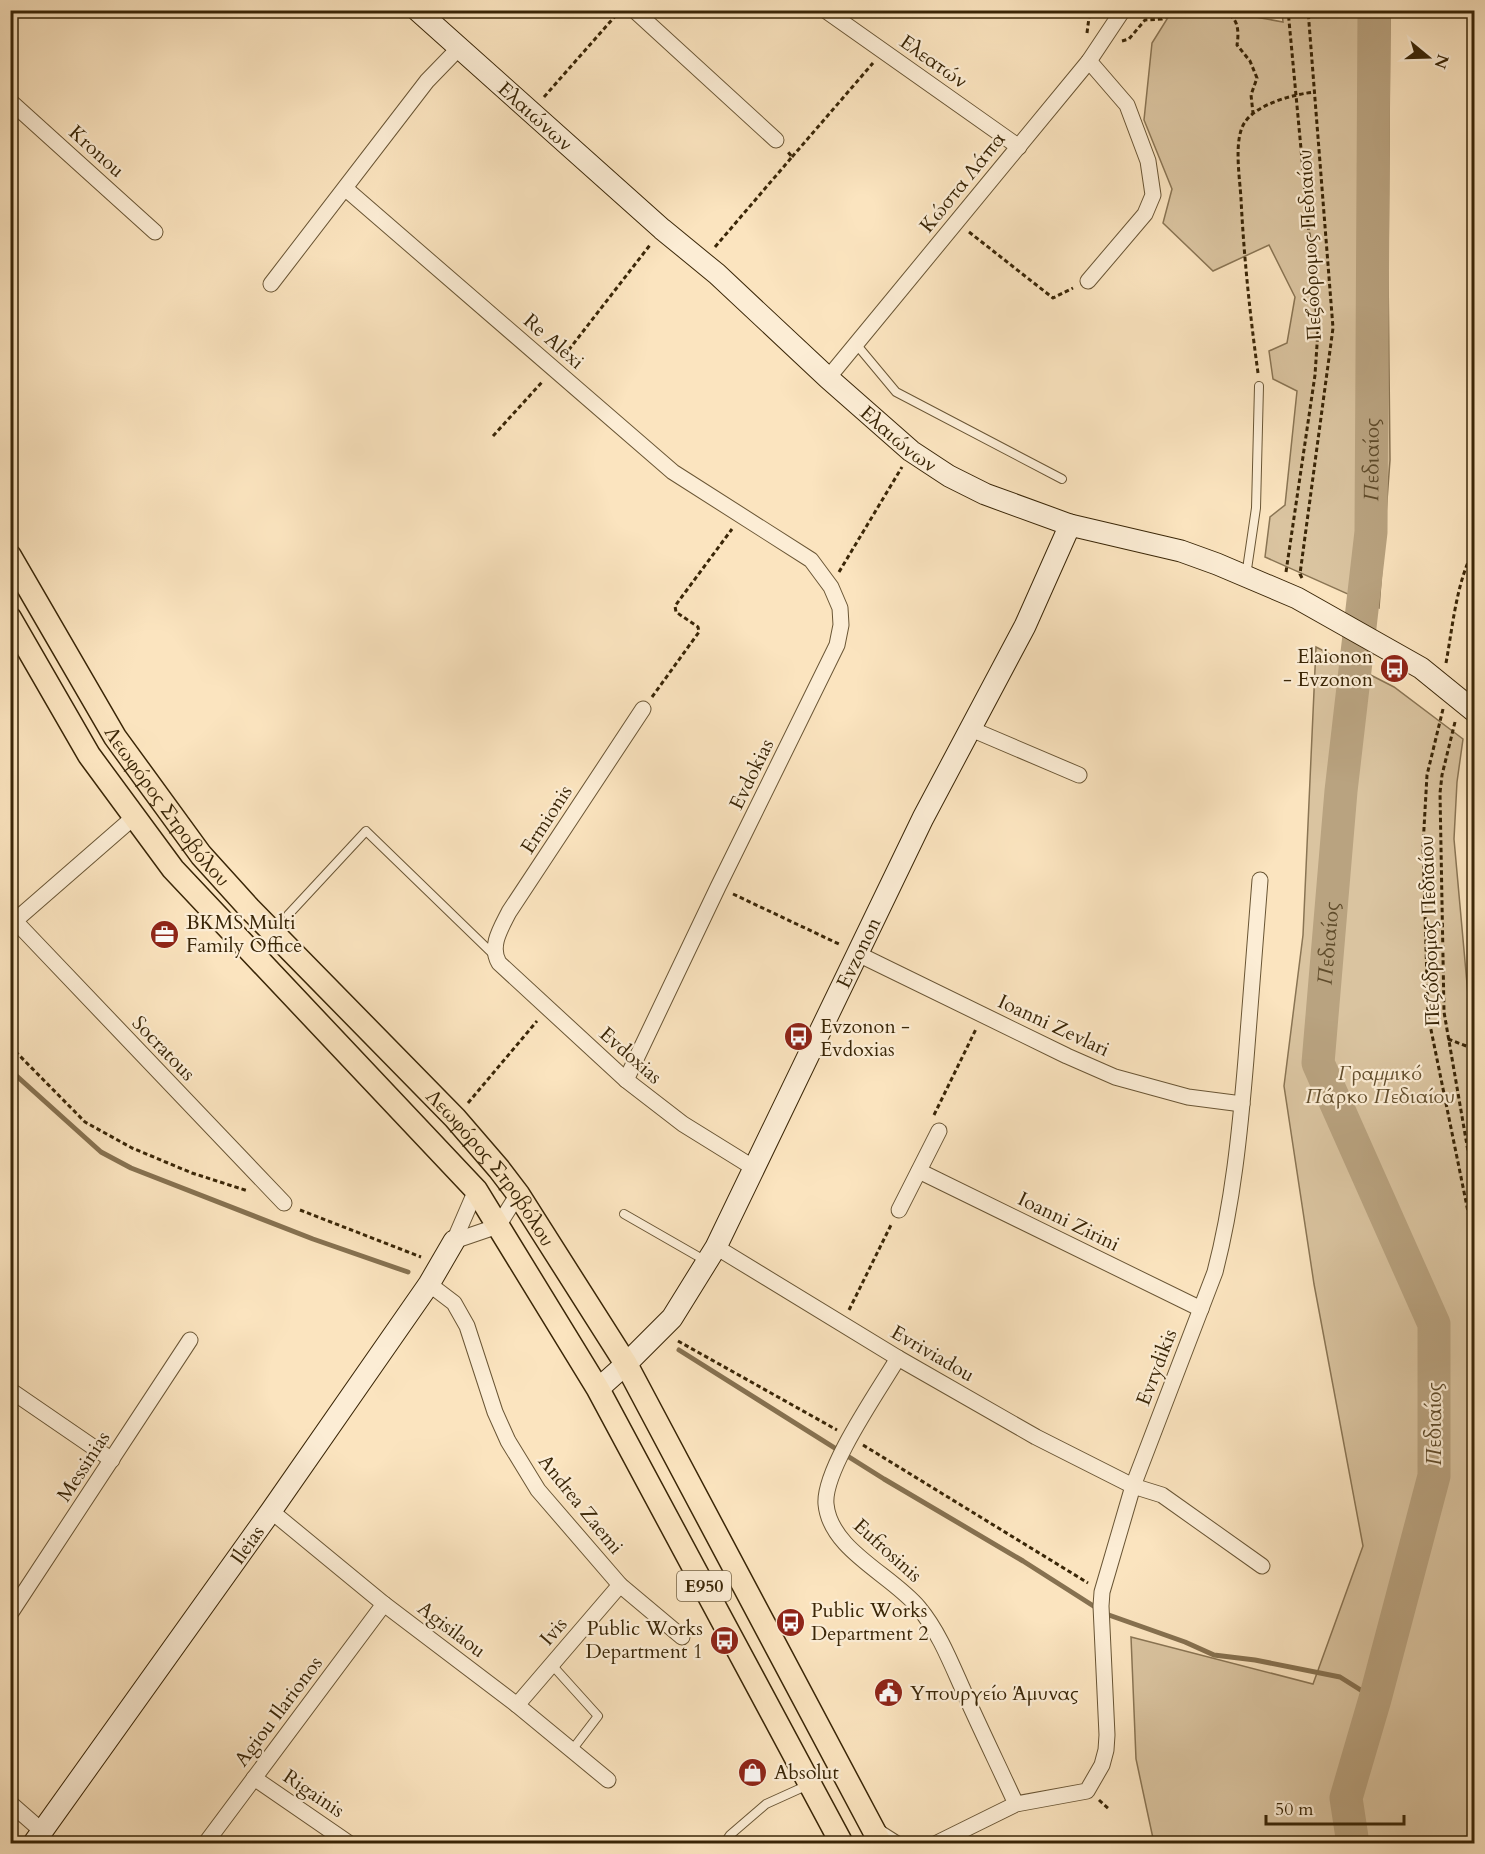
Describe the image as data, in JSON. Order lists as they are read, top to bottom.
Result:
{
  "streets": {
    "main road": ["Λεωφόρος Στροβόλου", "E950"],
    "street": [
      "Ελεατών",
      "Ελαιώνων",
      "Kronou",
      "Κώστα Λάπα",
      "Re Alexi",
      "Evdokias",
      "Ermionis",
      "Evzonon",
      "Ioanni Zevlari",
      "Socratous",
      "Evdoxias",
      "Ioanni Zirini",
      "Evriviadou",
      "Evrydikis",
      "Messinias",
      "Andrea Zaemi",
      "Ileias",
      "Eufrosinis",
      "Agisilaou",
      "Ivis",
      "Agiou Ilarionos",
      "Rigainis"
    ],
    "path": ["Πεζόδρομος Πεδιαίου"]
  },
  "crossings": [
    ["Ελεατών", "Κώστα Λάπα"],
    ["Ελαιώνων", "Κώστα Λάπα"],
    ["Ελαιώνων", "Πεζόδρομος Πεδιαίου"],
    ["Ελαιώνων", "Evzonon"],
    ["Re Alexi", "Evdokias"],
    ["Evdokias", "Evdoxias"],
    ["Λεωφόρος Στροβόλου", "Evzonon"],
    ["Λεωφόρος Στροβόλου", "Ileias"],
    ["Ermionis", "Evdoxias"],
    ["Evzonon", "Ioanni Zevlari"],
    ["Evzonon", "Evdoxias"],
    ["Evzonon", "Evriviadou"],
    ["Ioanni Zevlari", "Evrydikis"],
    ["Ioanni Zirini", "Evrydikis"],
    ["Evriviadou", "Evrydikis"],
    ["Evriviadou", "Eufrosinis"],
    ["Evrydikis", "Eufrosinis"],
    ["Andrea Zaemi", "Ileias"],
    ["Andrea Zaemi", "Ivis"],
    ["Ileias", "Agisilaou"],
    ["Agisilaou", "Ivis"],
    ["Agisilaou", "Agiou Ilarionos"],
    ["Agiou Ilarionos", "Rigainis"]
  ],
  "water": ["Πεδιαίος"],
  "parks": ["Γραμμικό Πάρκο Πεδιαίου"],
  "places": {
    "bus stop": [
      "Elaionon - Evzonon",
      "Evzonon - Evdoxias",
      "Public Works Department 2",
      "Public Works Department 1"
    ],
    "office": ["BKMS Multi Family Office"],
    "public building": ["Υπουργείο Άμυνας"],
    "shop": ["Absolut"]
  },
  "scale_bar": "50 m",
  "north": "right"
}
